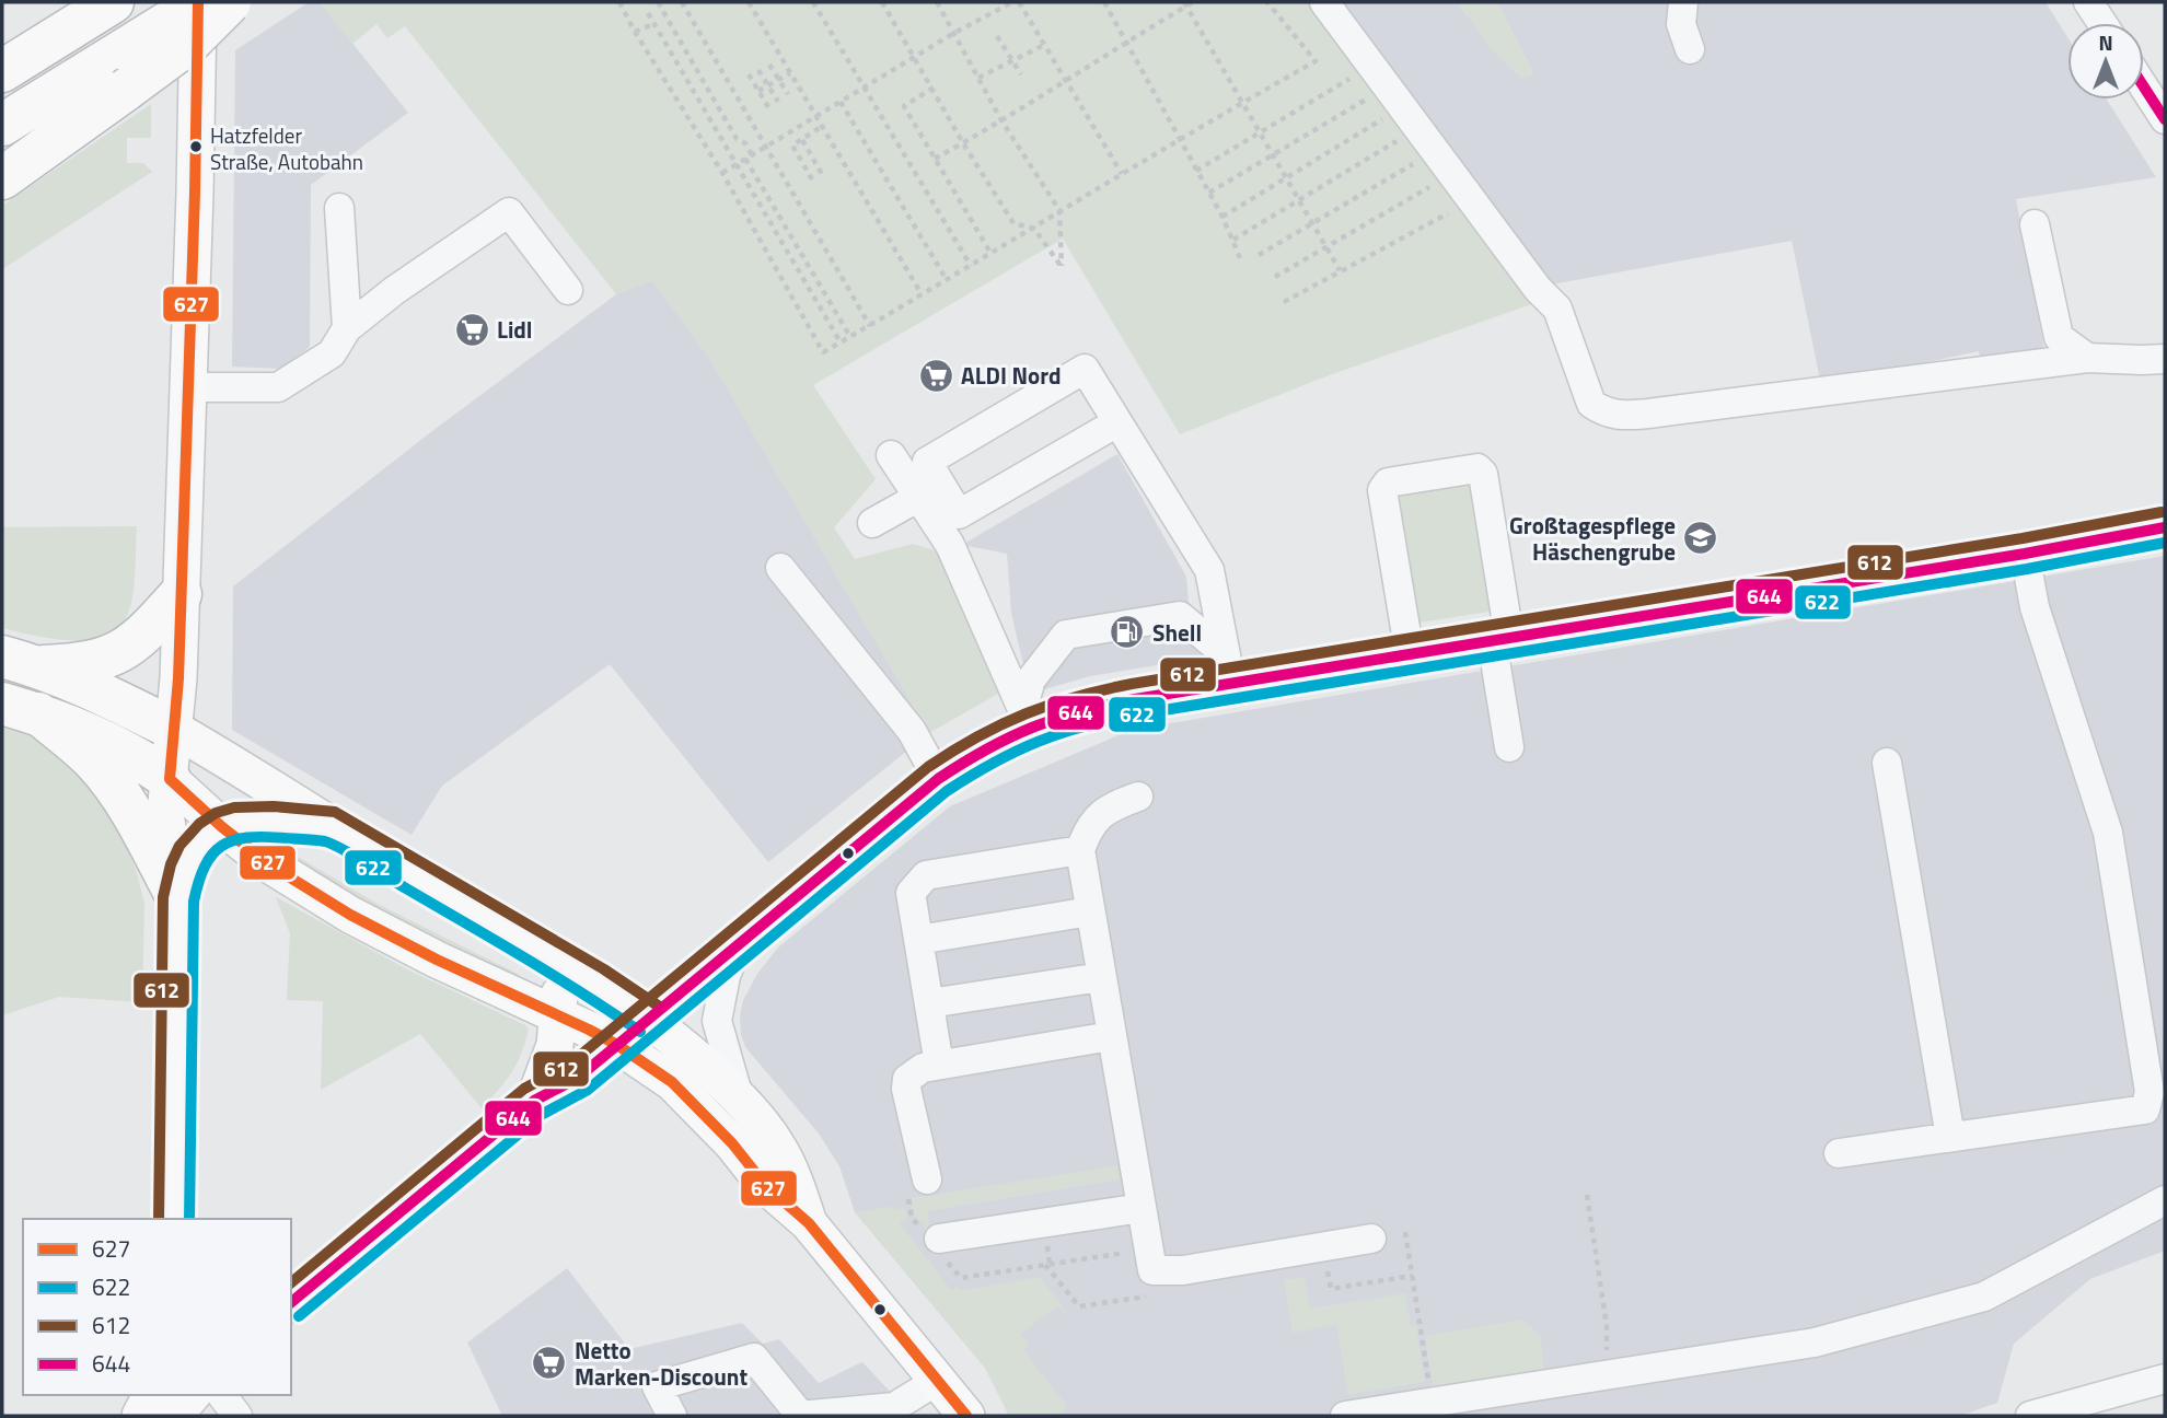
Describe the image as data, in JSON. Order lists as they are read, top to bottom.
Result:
{
  "places": {
    "other": ["Hatzfelder Straße, Autobahn"],
    "supermarket": ["Lidl", "ALDI Nord", "Netto Marken-Discount"],
    "school or university": ["Großtagespflege Häschengrube"],
    "fuel station": ["Shell"]
  },
  "lines": [
    "transit line 627",
    "transit line 644",
    "transit line 612",
    "transit line 622"
  ],
  "legend": [
    "627",
    "622",
    "612",
    "644"
  ],
  "north": "top"
}
